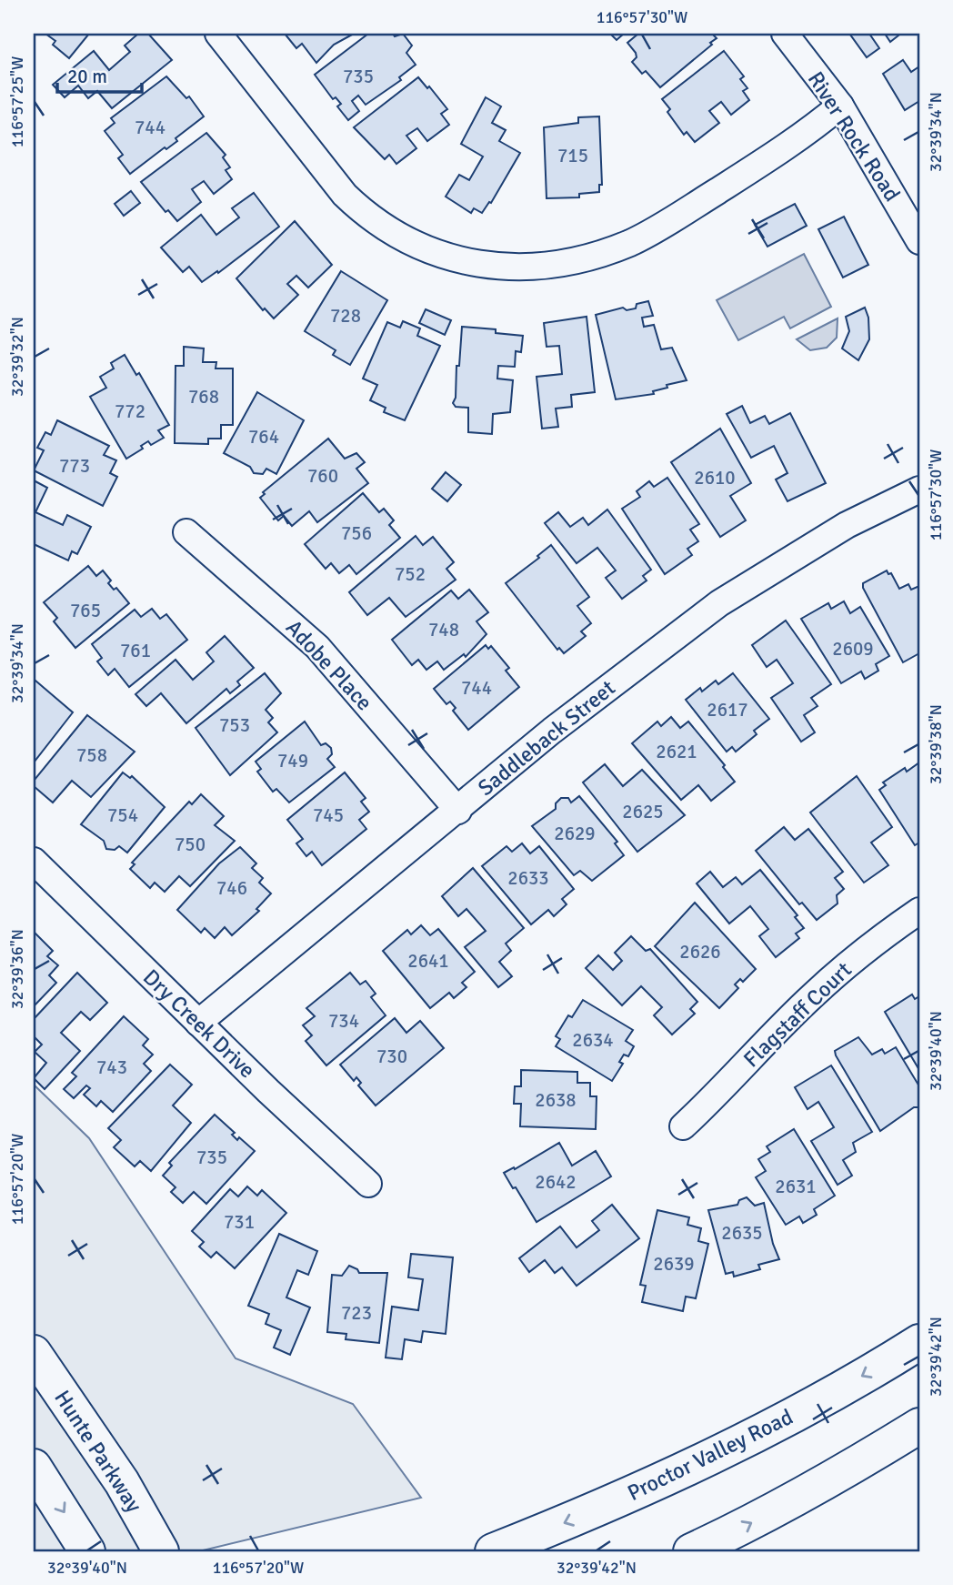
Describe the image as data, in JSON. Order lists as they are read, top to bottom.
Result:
{
  "streets": {
    "main road": ["Hunte Parkway", "Proctor Valley Road"],
    "street": [
      "River Rock Road",
      "Adobe Place",
      "Saddleback Street",
      "Flagstaff Court",
      "Dry Creek Drive"
    ]
  },
  "crossings": [
    ["Adobe Place", "Saddleback Street"],
    ["Saddleback Street", "Dry Creek Drive"]
  ],
  "house_numbers": [
    "735",
    "744",
    "715",
    "728",
    "768",
    "772",
    "764",
    "773",
    "760",
    "2610",
    "756",
    "752",
    "765",
    "748",
    "2609",
    "761",
    "744",
    "2617",
    "753",
    "2621",
    "758",
    "749",
    "2625",
    "754",
    "745",
    "2629",
    "750",
    "2633",
    "746",
    "2626",
    "2641",
    "734",
    "2634",
    "730",
    "743",
    "2638",
    "735",
    "2642",
    "2631",
    "731",
    "2635",
    "2639",
    "723"
  ],
  "scale_bar": "20 m",
  "coordinates": [
    "116°57'30\"W",
    "116°57'25\"W",
    "32°39'34\"N",
    "32°39'32\"N",
    "32°39'38\"N",
    "32°39'36\"N",
    "32°39'40\"N",
    "116°57'20\"W",
    "32°39'42\"N"
  ]
}
